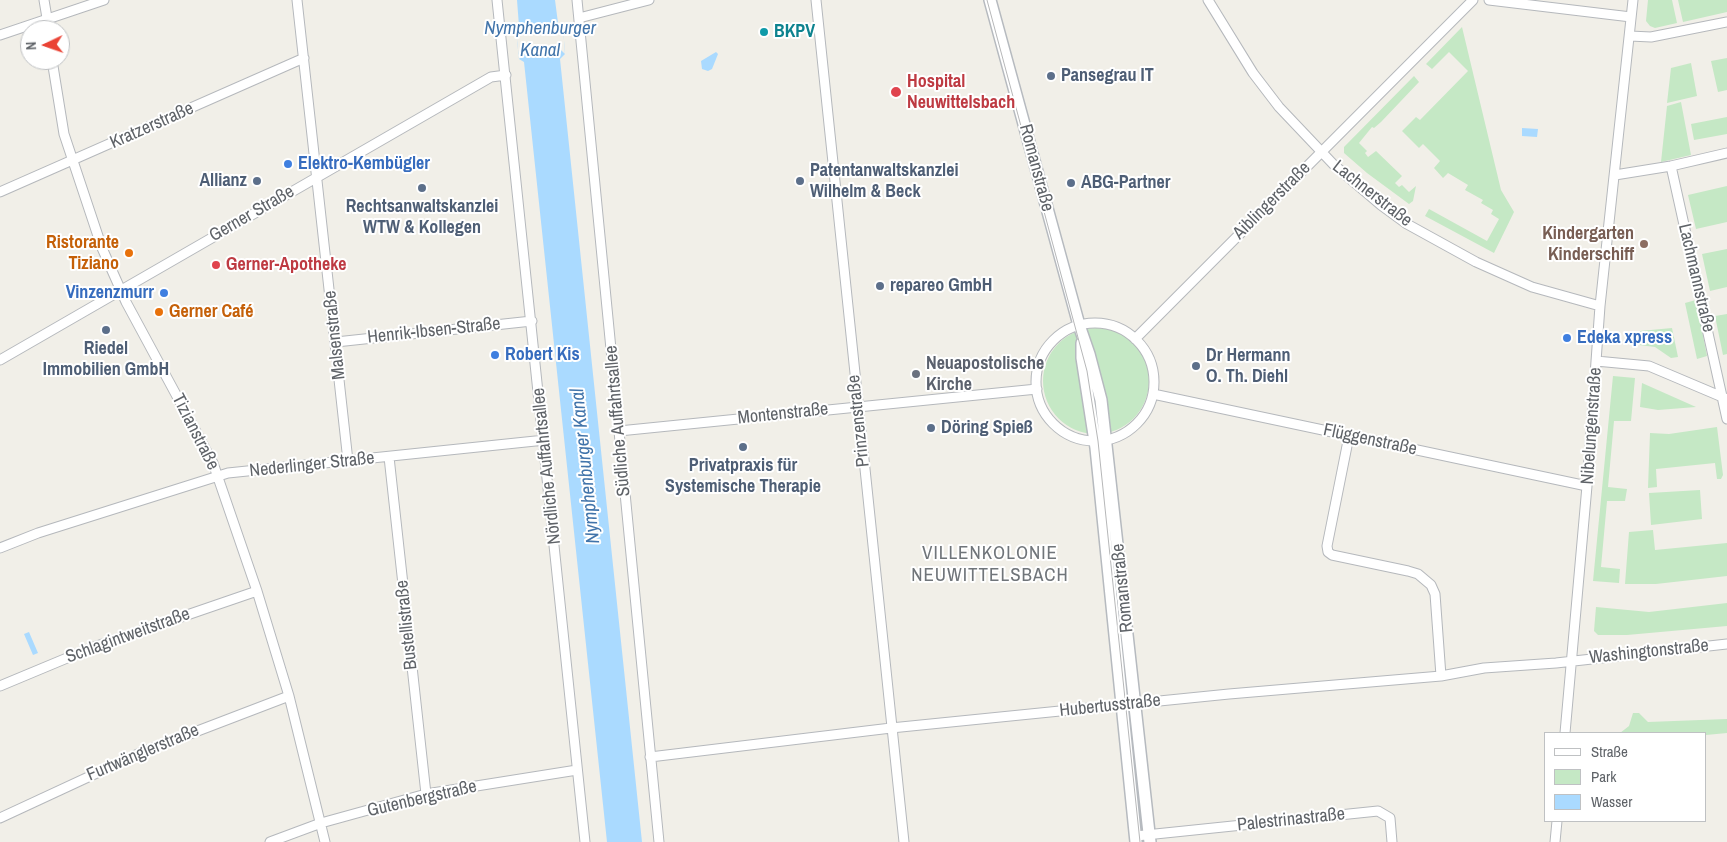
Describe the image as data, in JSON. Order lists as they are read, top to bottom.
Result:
{
  "streets": {
    "main road": ["Romanstraße"],
    "street": [
      "Kratzerstraße",
      "Lachnerstraße",
      "Aiblingerstraße",
      "Gerner Straße",
      "Lachmannstraße",
      "Henrik-Ibsen-Straße",
      "Malsenstraße",
      "Montenstraße",
      "Südliche Auffahrtsallee",
      "Prinzenstraße",
      "Nibelungenstraße",
      "Tizianstraße",
      "Flüggenstraße",
      "Nederlinger Straße",
      "Nördliche Auffahrtsallee",
      "Bustellistraße",
      "Schlagintweitstraße",
      "Washingtonstraße",
      "Hubertusstraße",
      "Furtwänglerstraße",
      "Gutenbergstraße",
      "Palestrinastraße"
    ]
  },
  "crossings": [
    ["Kratzerstraße", "Malsenstraße"],
    ["Kratzerstraße", "Tizianstraße"],
    ["Romanstraße", "Hubertusstraße"],
    ["Romanstraße", "Palestrinastraße"],
    ["Lachnerstraße", "Aiblingerstraße"],
    ["Lachnerstraße", "Nibelungenstraße"],
    ["Gerner Straße", "Malsenstraße"],
    ["Gerner Straße", "Tizianstraße"],
    ["Gerner Straße", "Nördliche Auffahrtsallee"],
    ["Henrik-Ibsen-Straße", "Malsenstraße"],
    ["Henrik-Ibsen-Straße", "Nördliche Auffahrtsallee"],
    ["Malsenstraße", "Nederlinger Straße"],
    ["Montenstraße", "Südliche Auffahrtsallee"],
    ["Montenstraße", "Prinzenstraße"],
    ["Südliche Auffahrtsallee", "Hubertusstraße"],
    ["Prinzenstraße", "Hubertusstraße"],
    ["Nibelungenstraße", "Flüggenstraße"],
    ["Nibelungenstraße", "Washingtonstraße"],
    ["Nibelungenstraße", "Hubertusstraße"],
    ["Tizianstraße", "Nederlinger Straße"],
    ["Tizianstraße", "Schlagintweitstraße"],
    ["Tizianstraße", "Furtwänglerstraße"],
    ["Tizianstraße", "Gutenbergstraße"],
    ["Nederlinger Straße", "Nördliche Auffahrtsallee"],
    ["Nederlinger Straße", "Bustellistraße"],
    ["Nördliche Auffahrtsallee", "Gutenbergstraße"],
    ["Bustellistraße", "Gutenbergstraße"],
    ["Washingtonstraße", "Hubertusstraße"]
  ],
  "districts": ["VILLENKOLONIE NEUWITTELSBACH"],
  "water": ["Nymphenburger Kanal"],
  "places": [
    "BKPV",
    "Pansegrau IT",
    "Hospital Neuwittelsbach",
    "Elektro-Kembügler",
    "Allianz",
    "Patentanwaltskanzlei Wilhelm & Beck",
    "ABG-Partner",
    "Rechtsanwaltskanzlei WTW & Kollegen",
    "Kindergarten Kinderschiff",
    "Ristorante Tiziano",
    "Gerner-Apotheke",
    "repareo GmbH",
    "Vinzenzmurr",
    "Gerner Café",
    "Riedel Immobilien GmbH",
    "Edeka xpress",
    "Robert Kis",
    "Dr Hermann O. Th. Diehl",
    "Neuapostolische Kirche",
    "Döring Spieß",
    "Privatpraxis für Systemische Therapie"
  ],
  "legend": ["Straße", "Park", "Wasser"],
  "north": "left"
}
